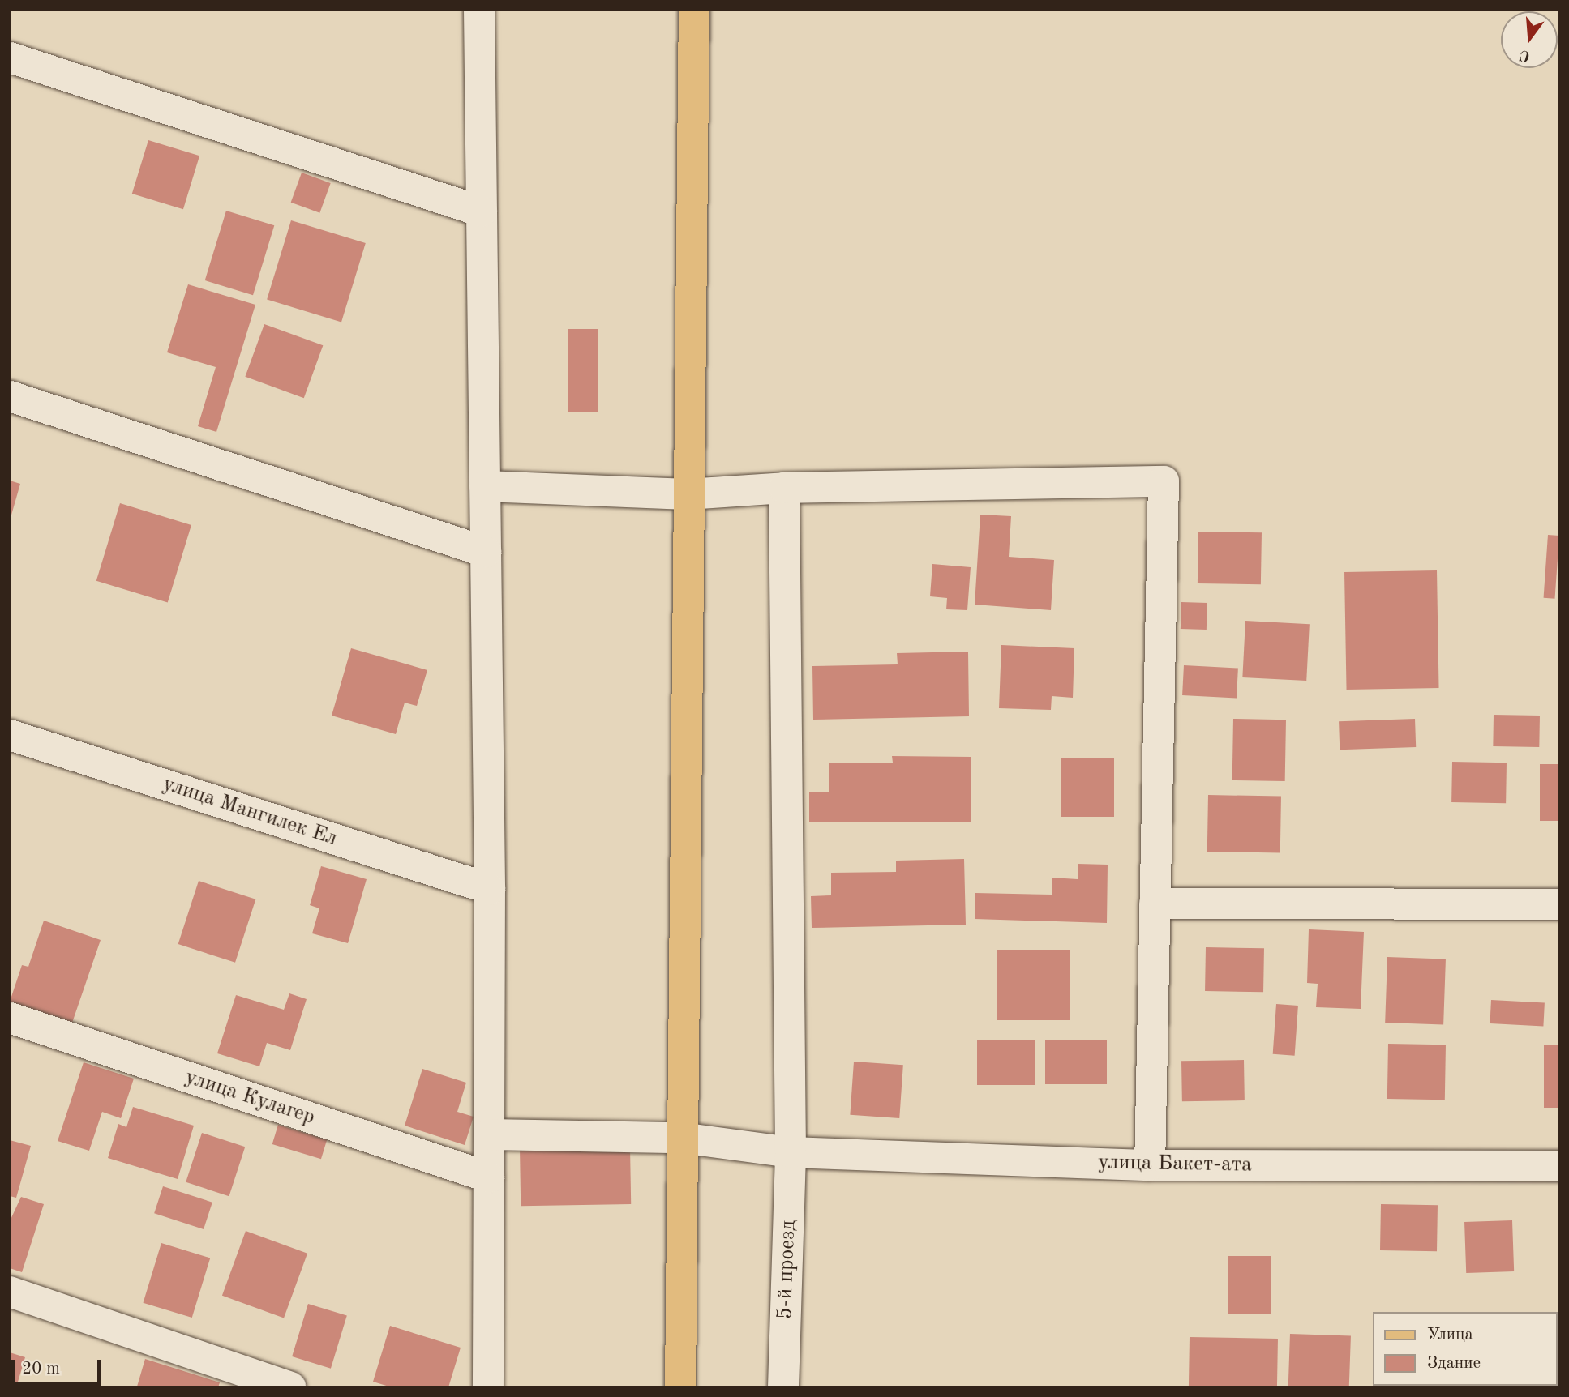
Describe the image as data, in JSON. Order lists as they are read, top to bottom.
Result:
{
  "streets": {
    "street": [
      "улица Мангилек Ел",
      "улица Кулагер",
      "улица Бакет-ата",
      "5-й проезд"
    ]
  },
  "crossings": [
    ["улица Бакет-ата", "5-й проезд"]
  ],
  "legend": ["Улица", "Здание"],
  "scale_bar": "20 m",
  "north": "bottom"
}
